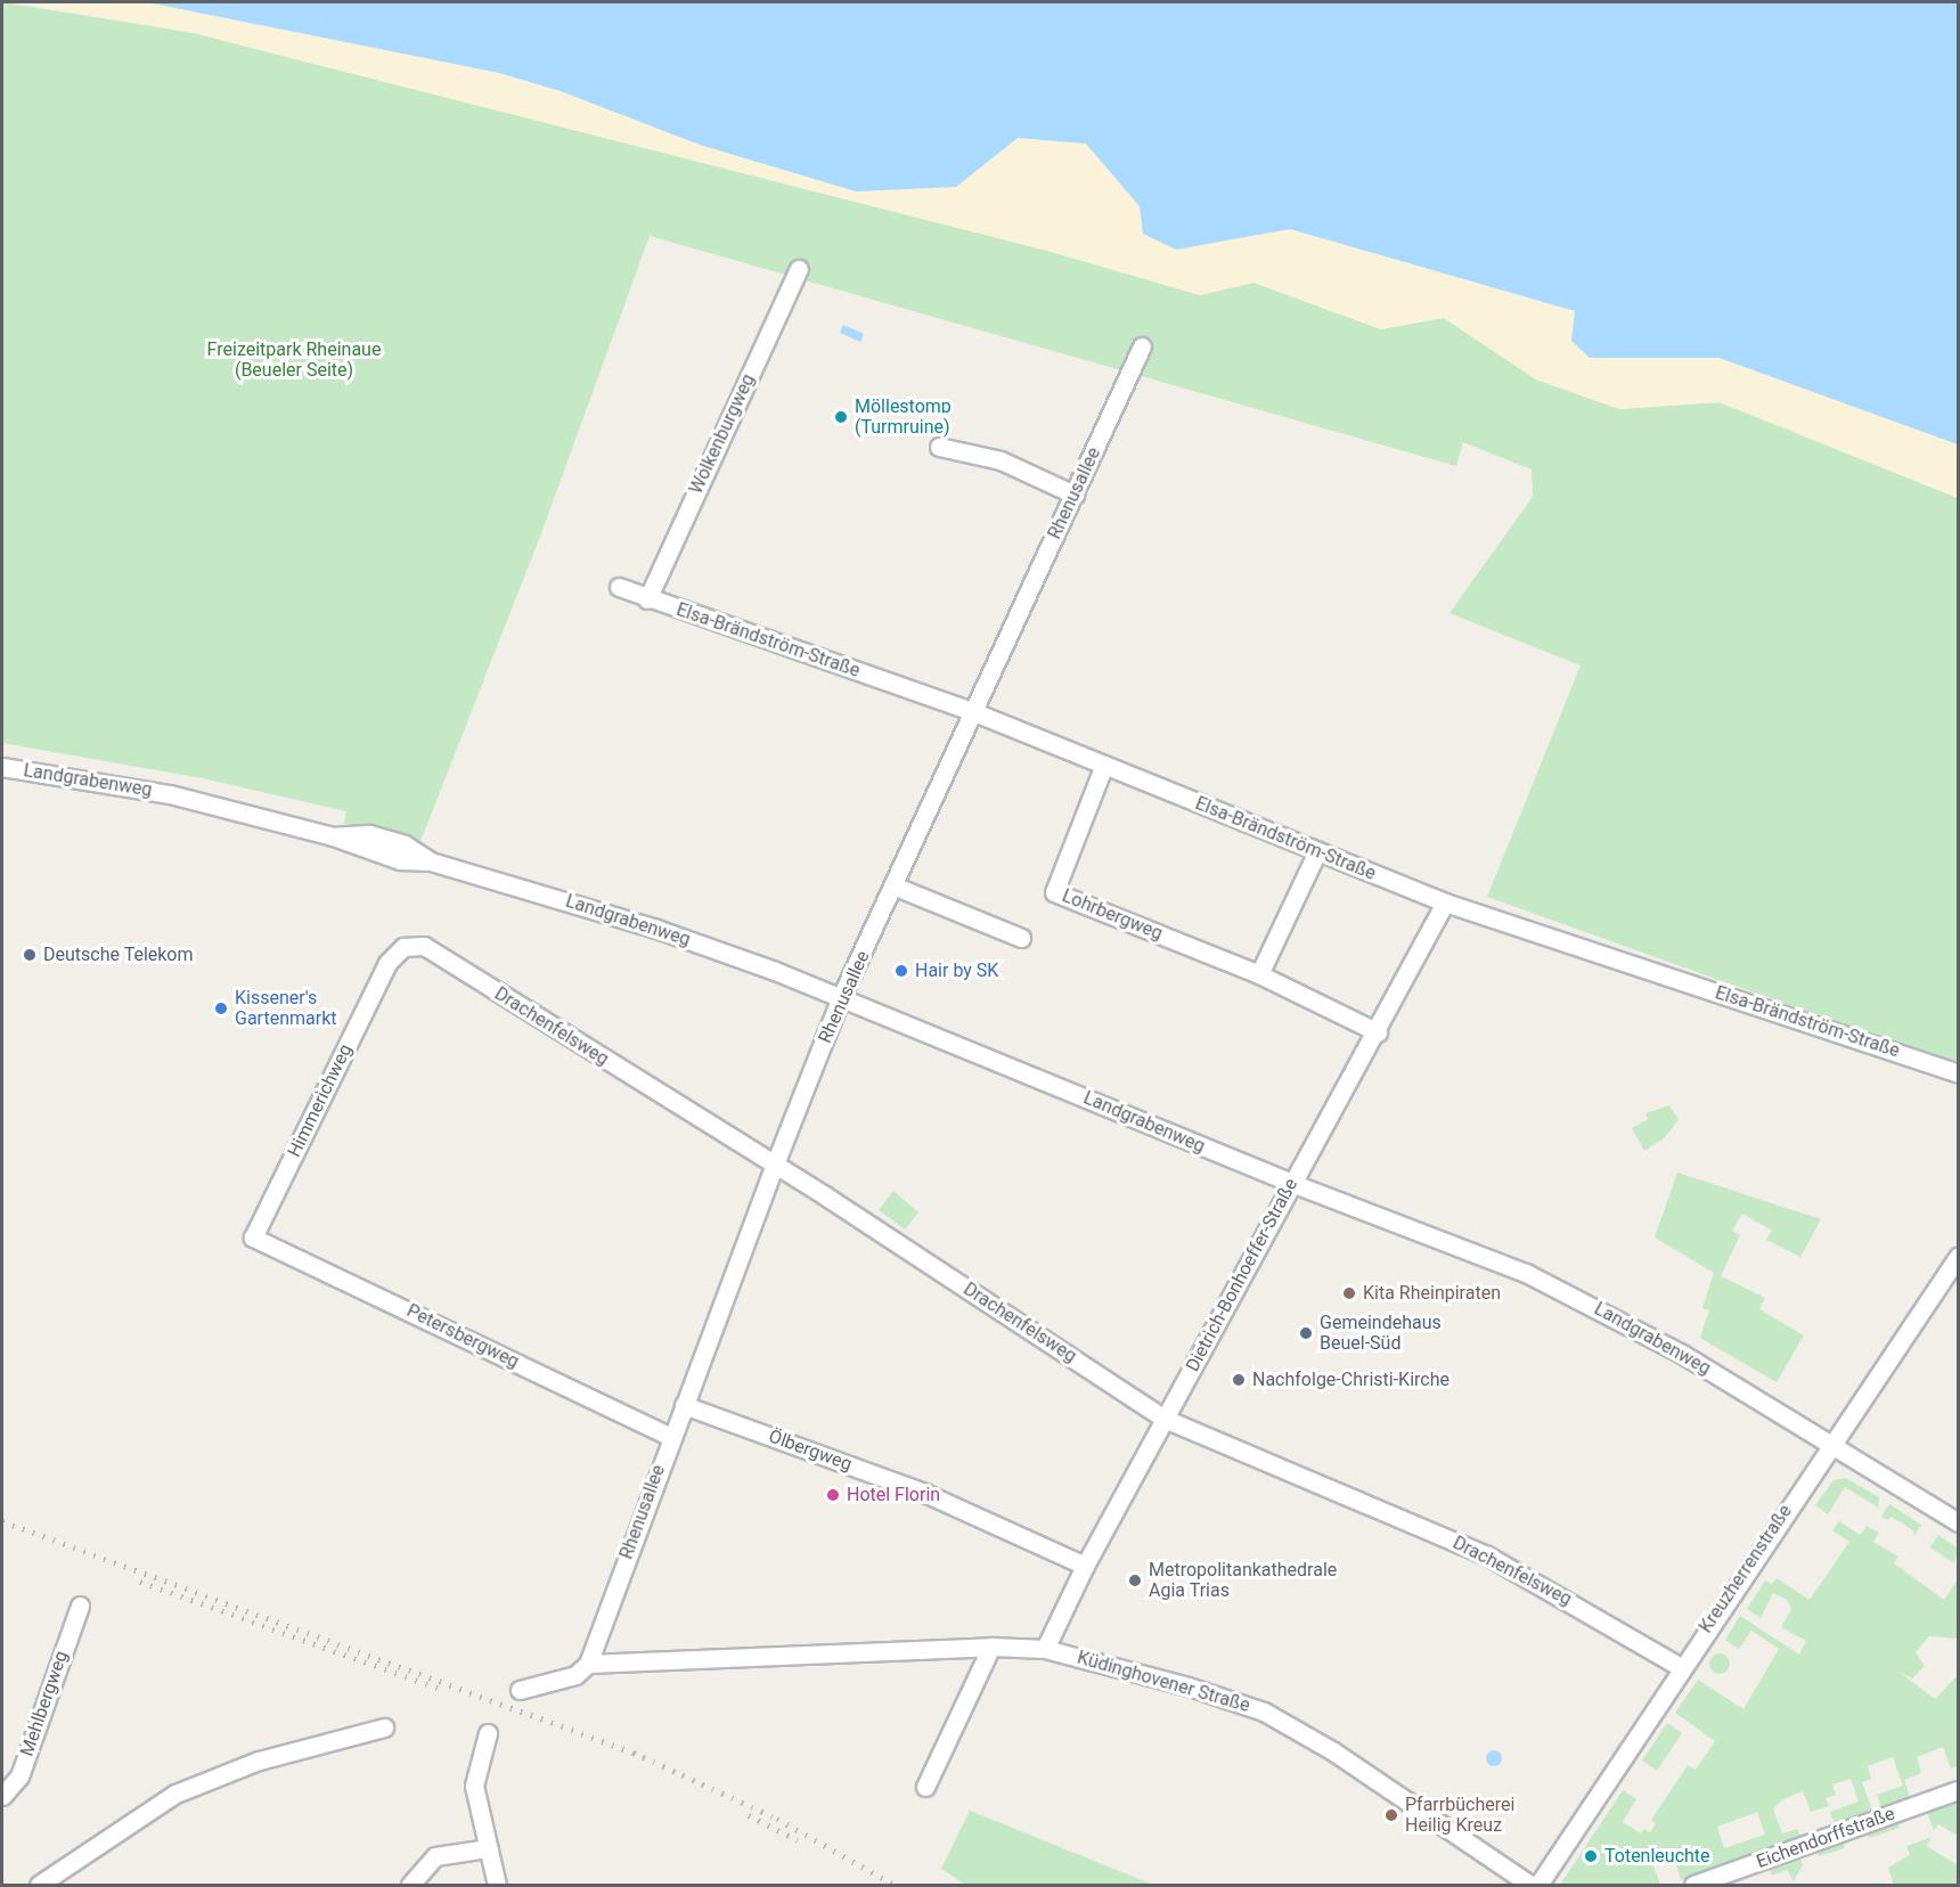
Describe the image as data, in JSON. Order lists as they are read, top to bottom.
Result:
{
  "streets": {
    "street": [
      "Wolkenburgweg",
      "Rhenusallee",
      "Elsa-Brändström-Straße",
      "Landgrabenweg",
      "Lohrbergweg",
      "Drachenfelsweg",
      "Himmerichweg",
      "Dietrich-Bonhoeffer-Straße",
      "Petersbergweg",
      "Ölbergweg",
      "Kreuzherrenstraße",
      "Küdinghovener Straße",
      "Mehlbergweg",
      "Eichendorffstraße"
    ]
  },
  "crossings": [
    ["Wolkenburgweg", "Elsa-Brändström-Straße"],
    ["Rhenusallee", "Elsa-Brändström-Straße"],
    ["Rhenusallee", "Landgrabenweg"],
    ["Rhenusallee", "Drachenfelsweg"],
    ["Rhenusallee", "Petersbergweg"],
    ["Rhenusallee", "Ölbergweg"],
    ["Rhenusallee", "Küdinghovener Straße"],
    ["Elsa-Brändström-Straße", "Lohrbergweg"],
    ["Elsa-Brändström-Straße", "Dietrich-Bonhoeffer-Straße"],
    ["Landgrabenweg", "Dietrich-Bonhoeffer-Straße"],
    ["Landgrabenweg", "Kreuzherrenstraße"],
    ["Lohrbergweg", "Dietrich-Bonhoeffer-Straße"],
    ["Drachenfelsweg", "Himmerichweg"],
    ["Drachenfelsweg", "Dietrich-Bonhoeffer-Straße"],
    ["Drachenfelsweg", "Kreuzherrenstraße"],
    ["Himmerichweg", "Petersbergweg"],
    ["Dietrich-Bonhoeffer-Straße", "Ölbergweg"],
    ["Dietrich-Bonhoeffer-Straße", "Küdinghovener Straße"]
  ],
  "parks": ["Freizeitpark Rheinaue (Beueler Seite)"],
  "places": [
    "Möllestomp (Turmruine)",
    "Deutsche Telekom",
    "Hair by SK",
    "Kissener's Gartenmarkt",
    "Kita Rheinpiraten",
    "Gemeindehaus Beuel-Süd",
    "Nachfolge-Christi-Kirche",
    "Hotel Florin",
    "Metropolitankathedrale Agia Trias",
    "Pfarrbücherei Heilig Kreuz",
    "Totenleuchte"
  ]
}
